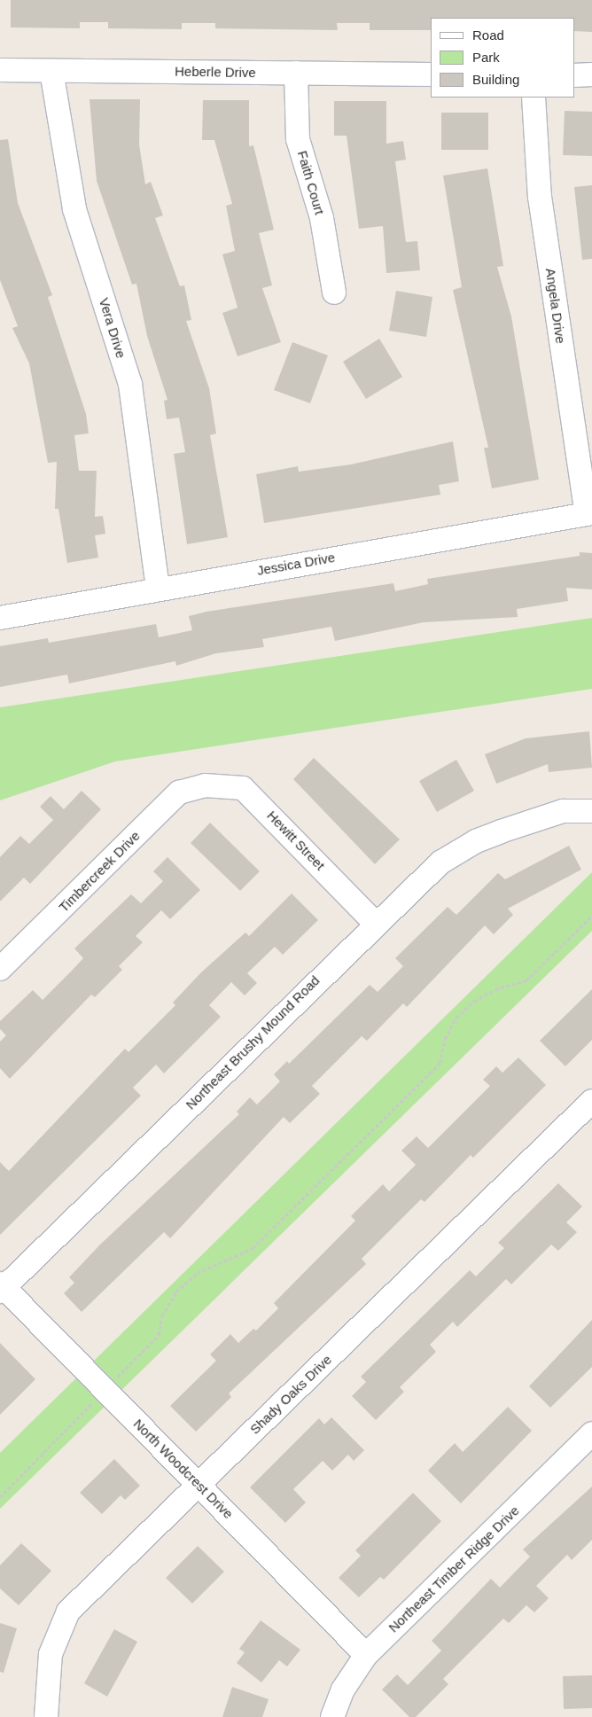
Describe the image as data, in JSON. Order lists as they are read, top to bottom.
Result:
{
  "streets": {
    "street": [
      "Heberle Drive",
      "Faith Court",
      "Angela Drive",
      "Vera Drive",
      "Jessica Drive",
      "Hewitt Street",
      "Timbercreek Drive",
      "Northeast Brushy Mound Road",
      "Shady Oaks Drive",
      "North Woodcrest Drive",
      "Northeast Timber Ridge Drive"
    ]
  },
  "crossings": [
    ["Heberle Drive", "Faith Court"],
    ["Heberle Drive", "Vera Drive"],
    ["Angela Drive", "Jessica Drive"],
    ["Vera Drive", "Jessica Drive"],
    ["Hewitt Street", "Timbercreek Drive"],
    ["Hewitt Street", "Northeast Brushy Mound Road"],
    ["Northeast Brushy Mound Road", "North Woodcrest Drive"],
    ["Shady Oaks Drive", "North Woodcrest Drive"],
    ["North Woodcrest Drive", "Northeast Timber Ridge Drive"]
  ],
  "legend": ["Road", "Park", "Building"]
}
